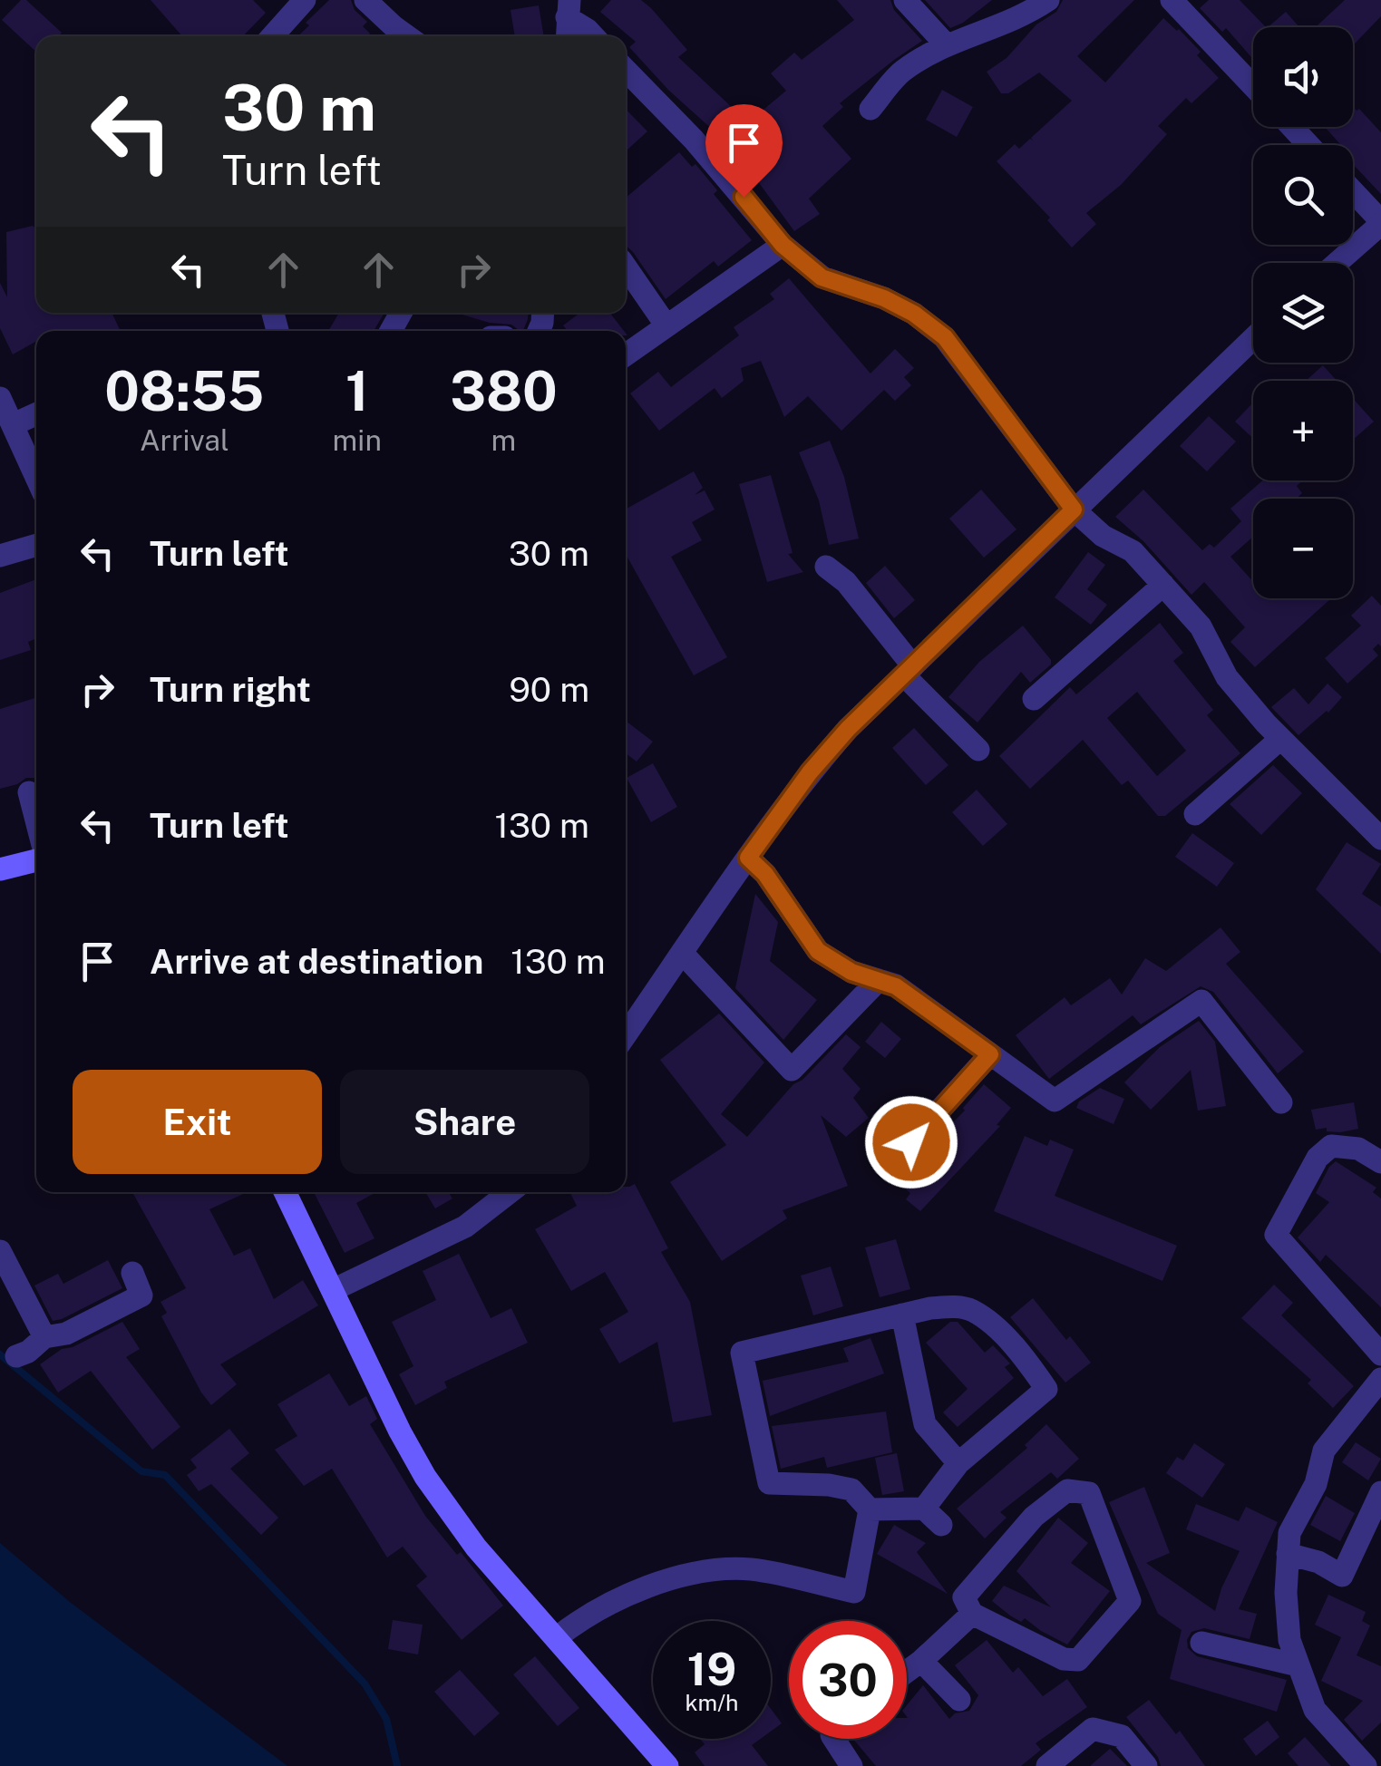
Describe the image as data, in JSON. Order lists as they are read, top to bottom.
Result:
{
  "page": {
    "map_buttons": ["+", "−"],
    "turn": ["30 m", "Turn left"],
    "eta": [
      "08:55",
      "Arrival",
      "1",
      "min",
      "380",
      "m"
    ],
    "list": [
      {
        "name": "Turn left",
        "value": "30 m"
      },
      {
        "name": "Turn right",
        "value": "90 m"
      },
      {
        "name": "Turn left",
        "value": "130 m"
      },
      {
        "name": "Arrive at destination",
        "value": "130 m"
      }
    ],
    "buttons": ["Exit", "Share"],
    "speed": "19 km/h",
    "limit": "30"
  }
}
